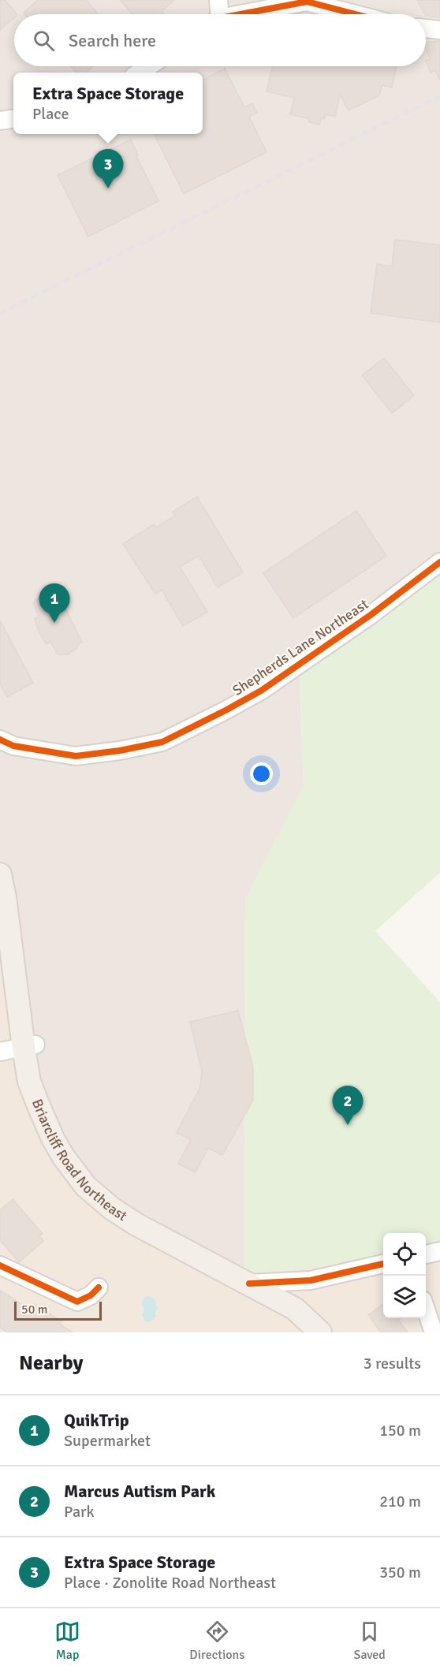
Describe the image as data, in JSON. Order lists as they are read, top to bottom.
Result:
{
  "streets": {
    "main road": ["Briarcliff Road Northeast"],
    "street": ["Shepherds Lane Northeast"]
  },
  "scale_bar": "50 m",
  "page": {
    "search": "Search here",
    "popup": ["Extra Space Storage", "Place"],
    "pins": ["3", "1", "2"],
    "scale": "50 m",
    "heading": ["Nearby", "3 results"],
    "list": [
      {
        "mark": "1",
        "name": "QuikTrip",
        "note": "Supermarket",
        "value": "150 m"
      },
      {
        "mark": "2",
        "name": "Marcus Autism Park",
        "note": "Park",
        "value": "210 m"
      },
      {
        "mark": "3",
        "name": "Extra Space Storage",
        "note": "Place · Zonolite Road Northeast",
        "value": "350 m"
      }
    ],
    "nav": ["Map", "Directions", "Saved"]
  }
}
